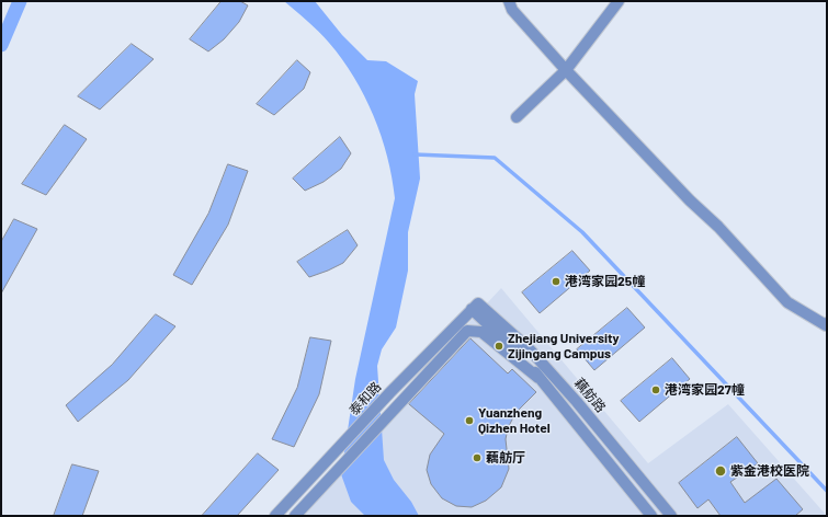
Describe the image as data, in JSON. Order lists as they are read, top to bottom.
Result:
{
  "streets": {
    "street": ["藕舫路", "泰和路"]
  },
  "crossings": [
    ["藕舫路", "泰和路"]
  ],
  "places": [
    "港湾家园25幢",
    "Zhejiang University Zijingang Campus",
    "港湾家园27幢",
    "Yuanzheng Qizhen Hotel",
    "藕舫厅",
    "紫金港校医院"
  ]
}
